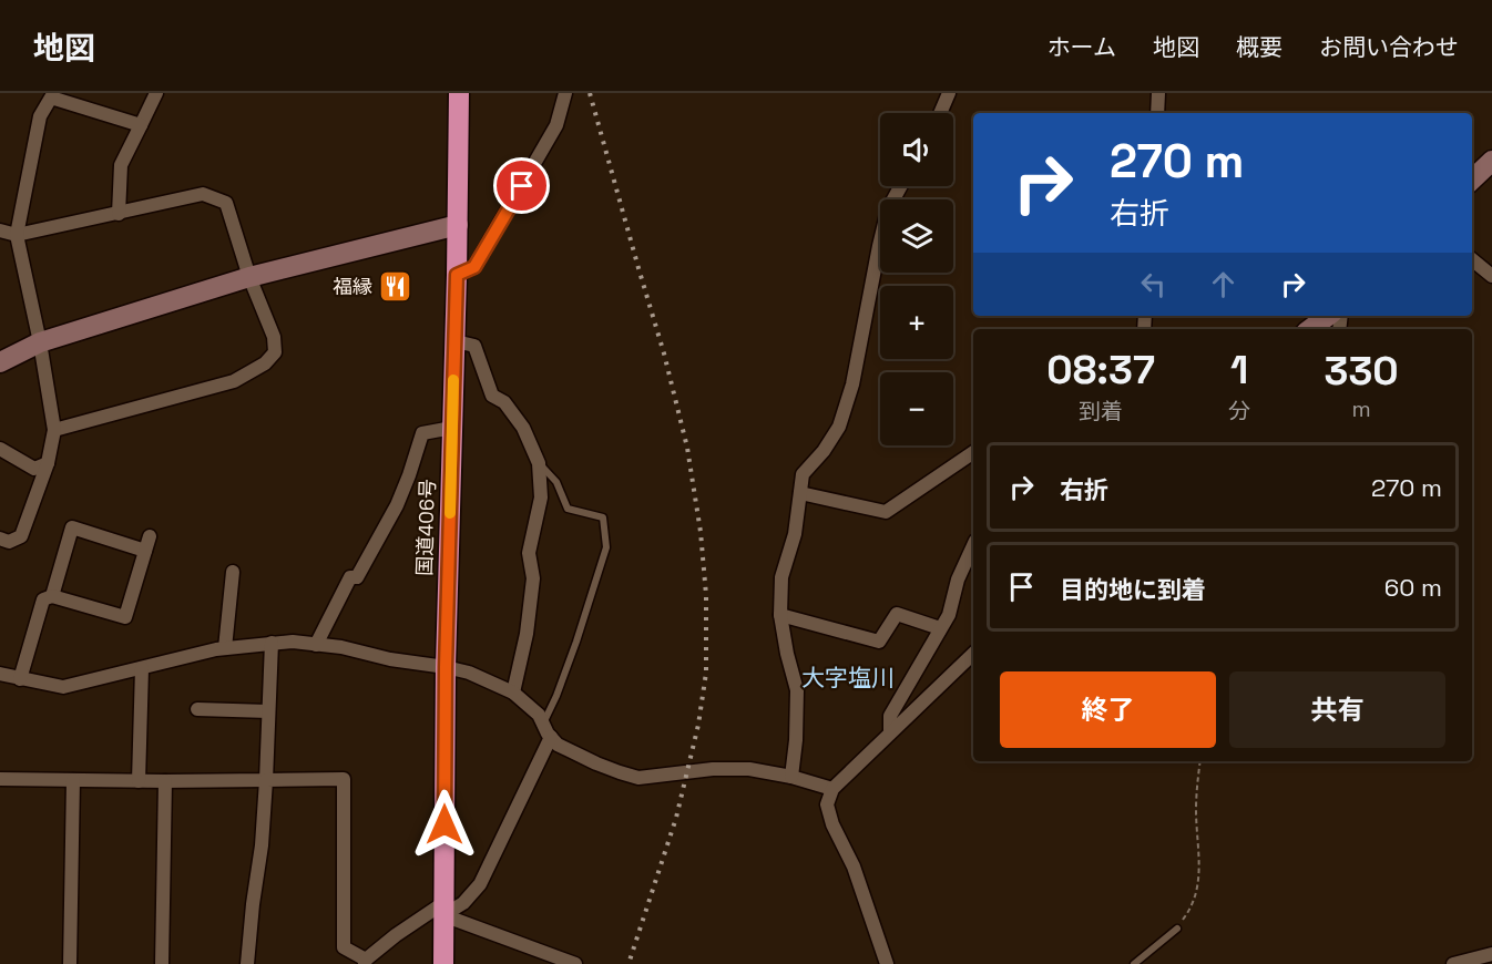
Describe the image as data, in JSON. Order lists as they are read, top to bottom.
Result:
{
  "streets": {
    "highway": ["国道406号"]
  },
  "districts": ["大字塩川"],
  "places": {
    "restaurant": ["福縁"]
  },
  "page": {
    "header": "地図",
    "nav": [
      "ホーム",
      "地図",
      "概要",
      "お問い合わせ"
    ],
    "map_buttons": ["+", "−"],
    "turn": ["270 m", "右折"],
    "eta": [
      "08:37",
      "到着",
      "1",
      "分",
      "330",
      "m"
    ],
    "list": [
      {
        "name": "右折",
        "value": "270 m"
      },
      {
        "name": "目的地に到着",
        "value": "60 m"
      }
    ],
    "buttons": ["終了", "共有"]
  }
}
